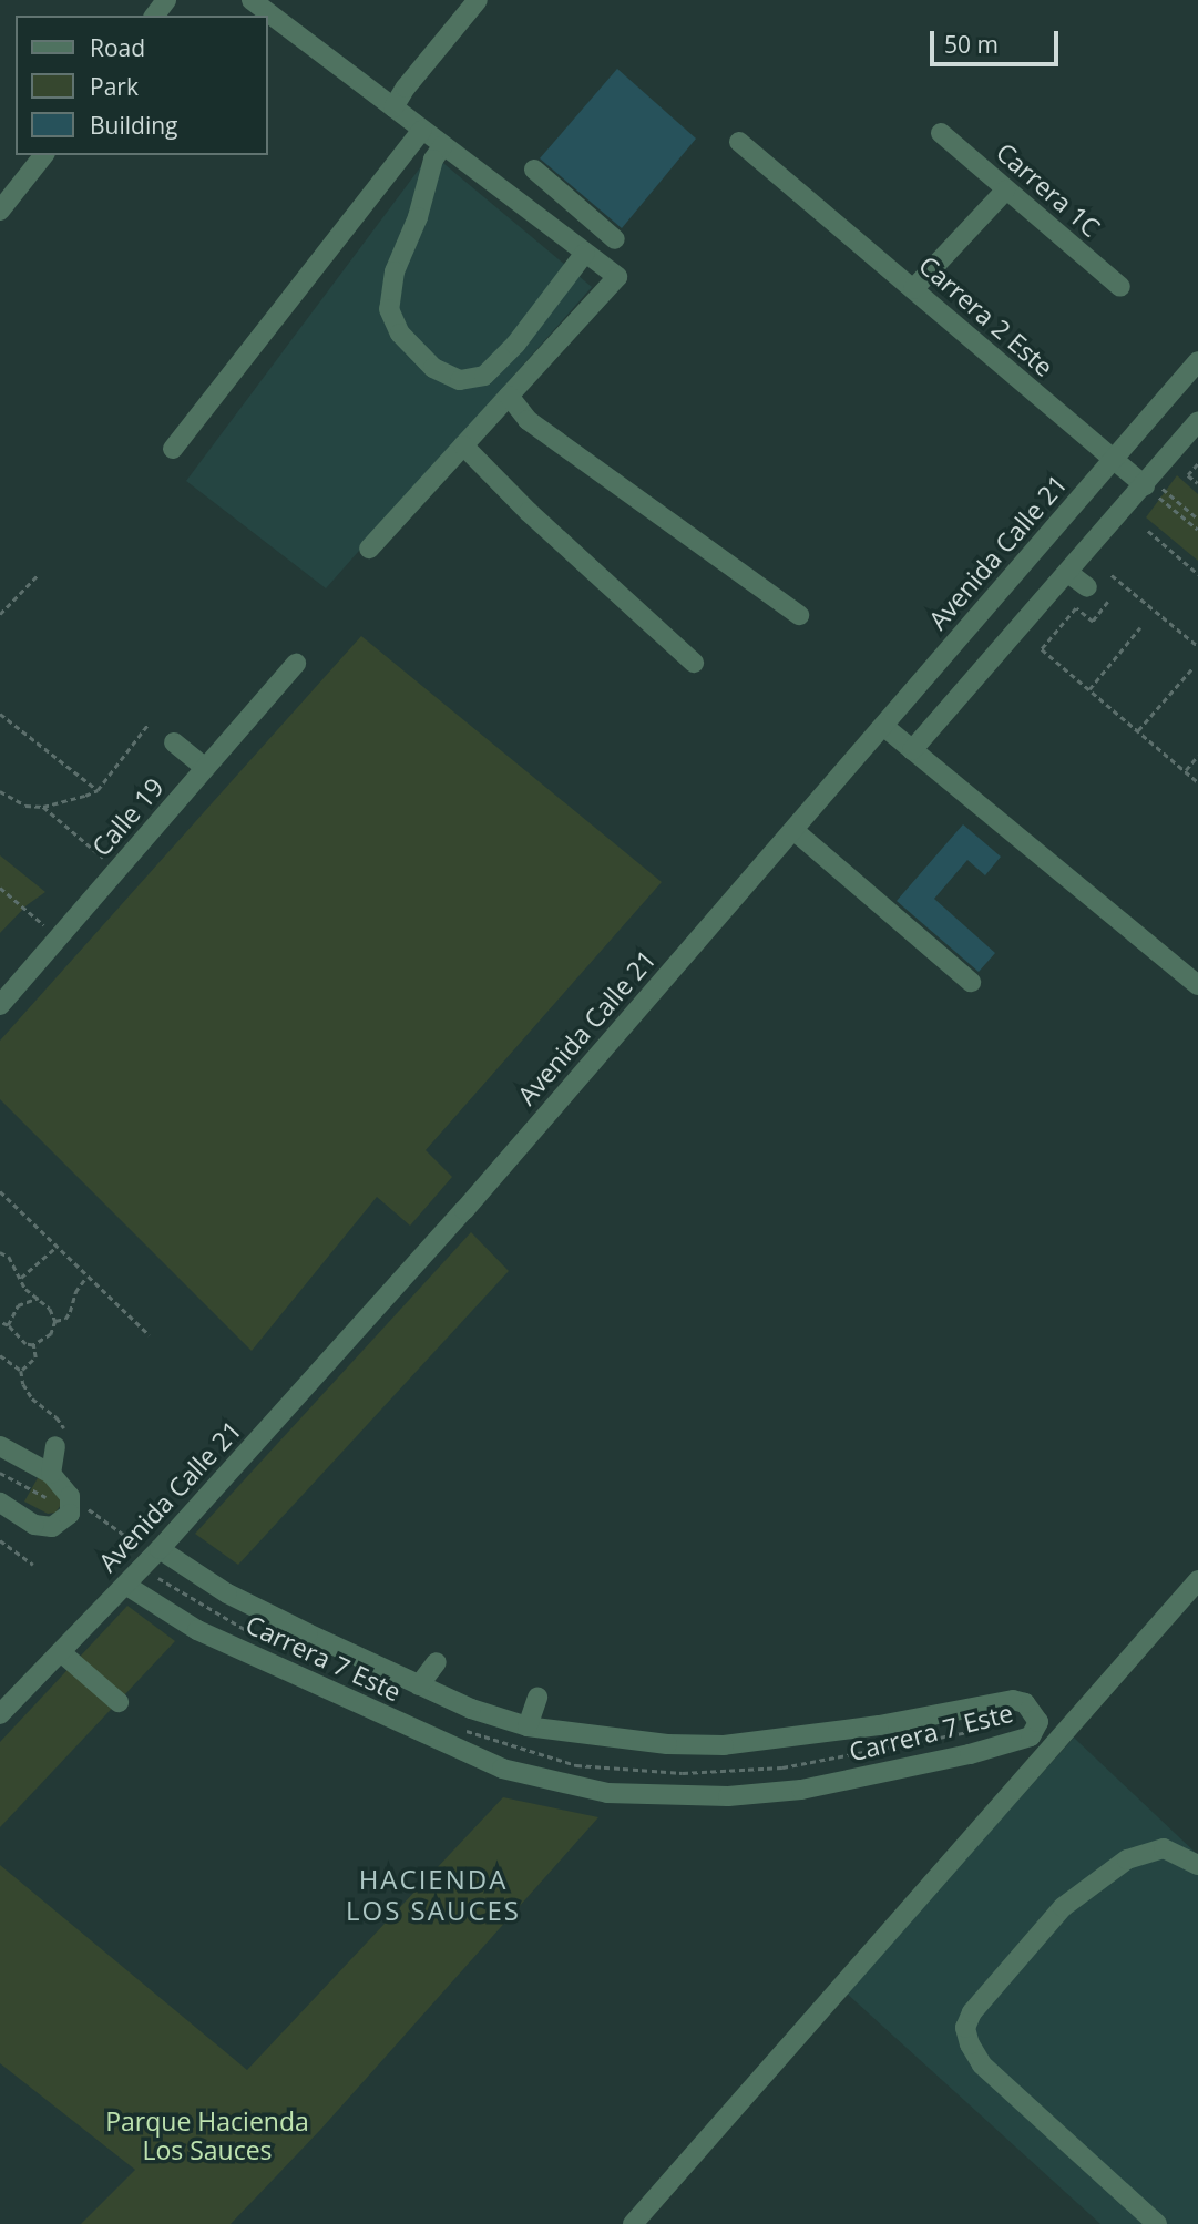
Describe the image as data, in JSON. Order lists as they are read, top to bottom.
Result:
{
  "streets": {
    "street": [
      "Carrera 1C",
      "Carrera 2 Este",
      "Avenida Calle 21",
      "Calle 19",
      "Carrera 7 Este"
    ]
  },
  "crossings": [
    ["Carrera 2 Este", "Avenida Calle 21"],
    ["Avenida Calle 21", "Carrera 7 Este"]
  ],
  "districts": ["HACIENDA LOS SAUCES"],
  "parks": ["Parque Hacienda Los Sauces"],
  "legend": ["Road", "Park", "Building"],
  "scale_bar": "50 m"
}
